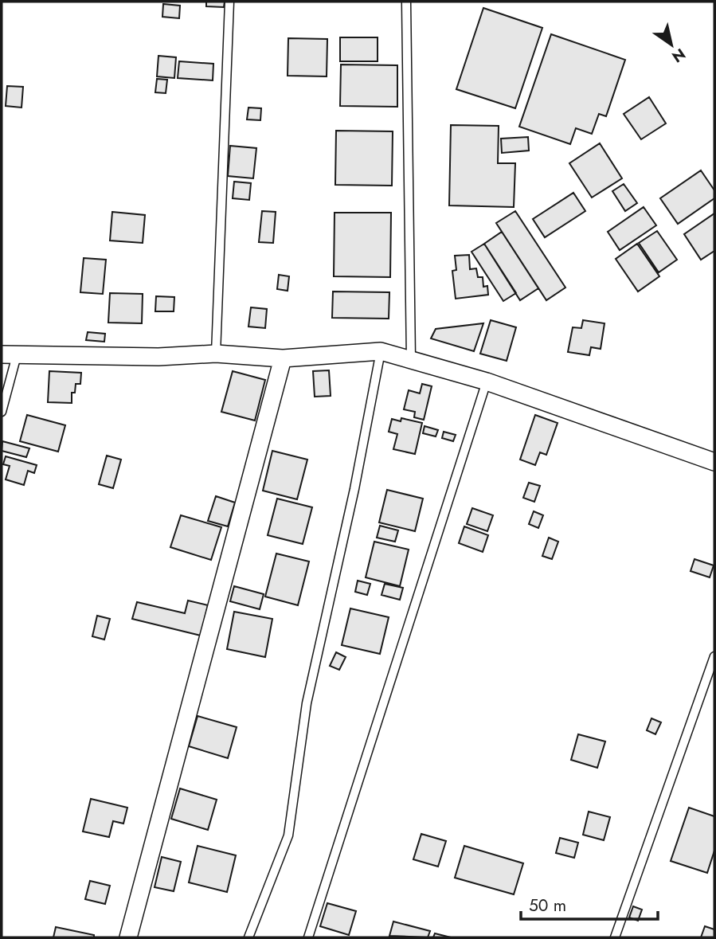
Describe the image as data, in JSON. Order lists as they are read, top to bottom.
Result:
{
  "scale_bar": "50 m",
  "north": "bottom right"
}
